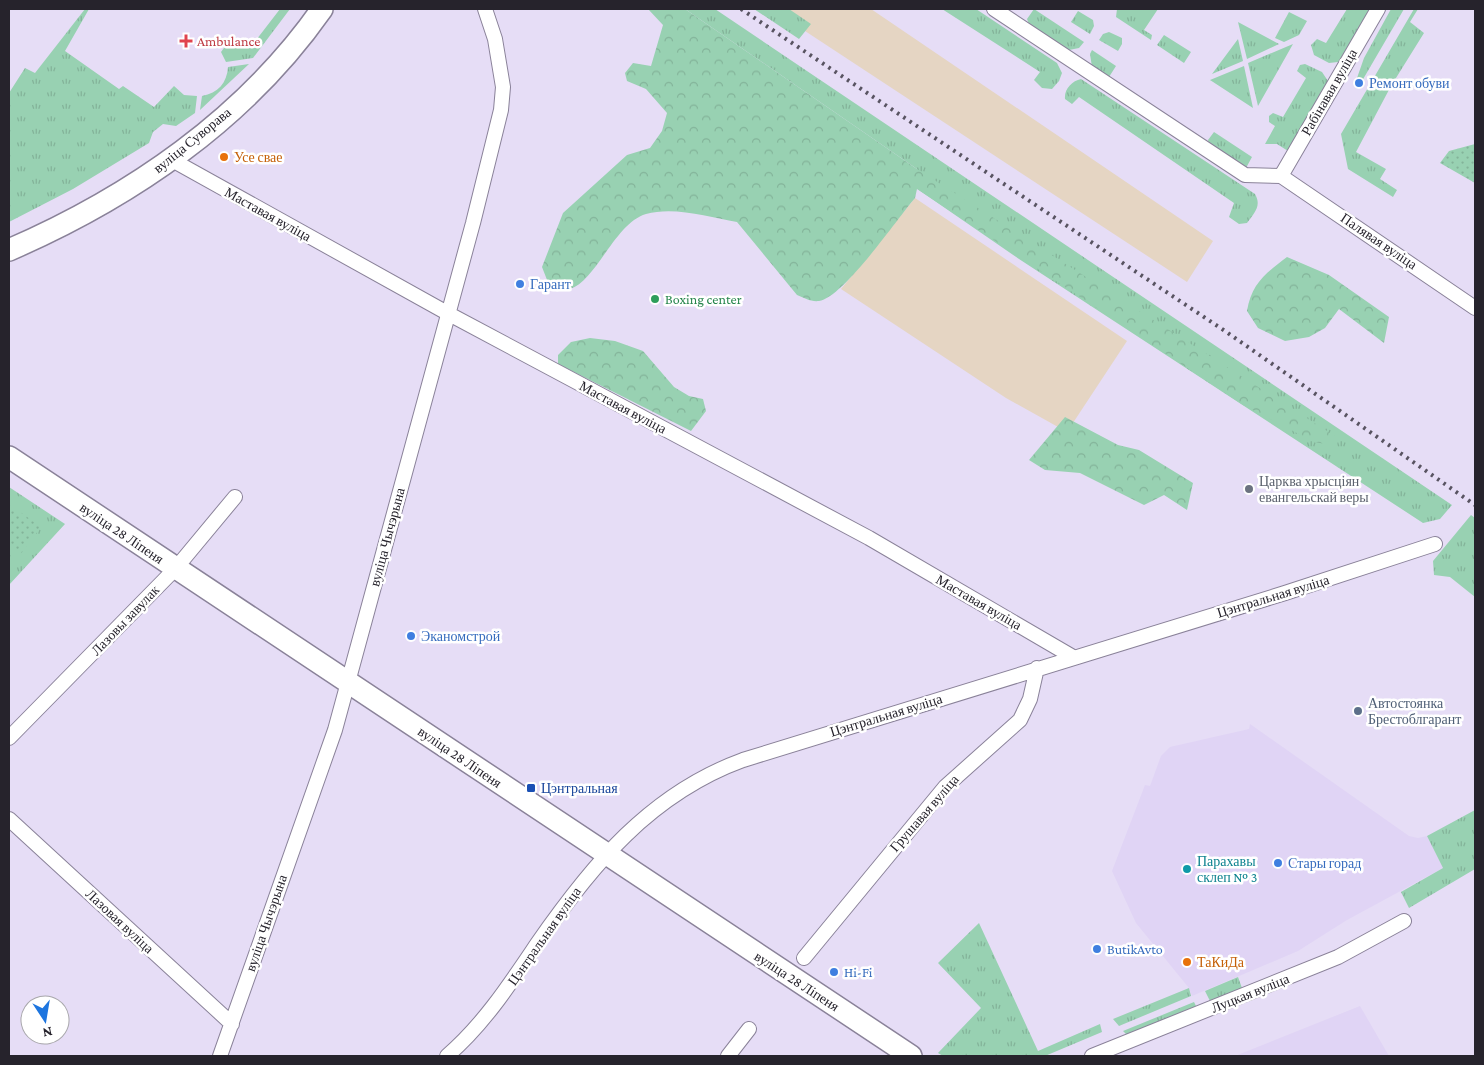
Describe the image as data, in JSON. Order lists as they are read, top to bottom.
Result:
{
  "streets": {
    "main road": ["вуліца Суворава", "вуліца 28 Ліпеня"],
    "street": [
      "Рабінавая вуліца",
      "Маставая вуліца",
      "Палявая вуліца",
      "вуліца Чычэрына",
      "Цэнтральная вуліца",
      "Лазовы завулак",
      "Грушавая вуліца",
      "Лазовая вуліца",
      "Луцкая вуліца"
    ]
  },
  "crossings": [
    ["Рабінавая вуліца", "Палявая вуліца"],
    ["вуліца Суворава", "Маставая вуліца"],
    ["Маставая вуліца", "вуліца Чычэрына"],
    ["Маставая вуліца", "Цэнтральная вуліца"],
    ["вуліца 28 Ліпеня", "вуліца Чычэрына"],
    ["вуліца 28 Ліпеня", "Цэнтральная вуліца"],
    ["вуліца 28 Ліпеня", "Лазовы завулак"],
    ["вуліца Чычэрына", "Лазовая вуліца"],
    ["Цэнтральная вуліца", "Грушавая вуліца"]
  ],
  "places": {
    "health": ["Ambulance"],
    "other": [
      "Ремонт обуви",
      "Усе свае",
      "Гарант",
      "Boxing center",
      "Царква хрысціян евангельскай веры",
      "Эканомстрой",
      "Автостоянка Брестоблгарант",
      "Стары горад",
      "Парахавы склеп № 3",
      "ButikAvto",
      "ТаКиДа",
      "Hi-Fi"
    ],
    "transit": ["Цэнтральная"]
  },
  "north": "bottom"
}
